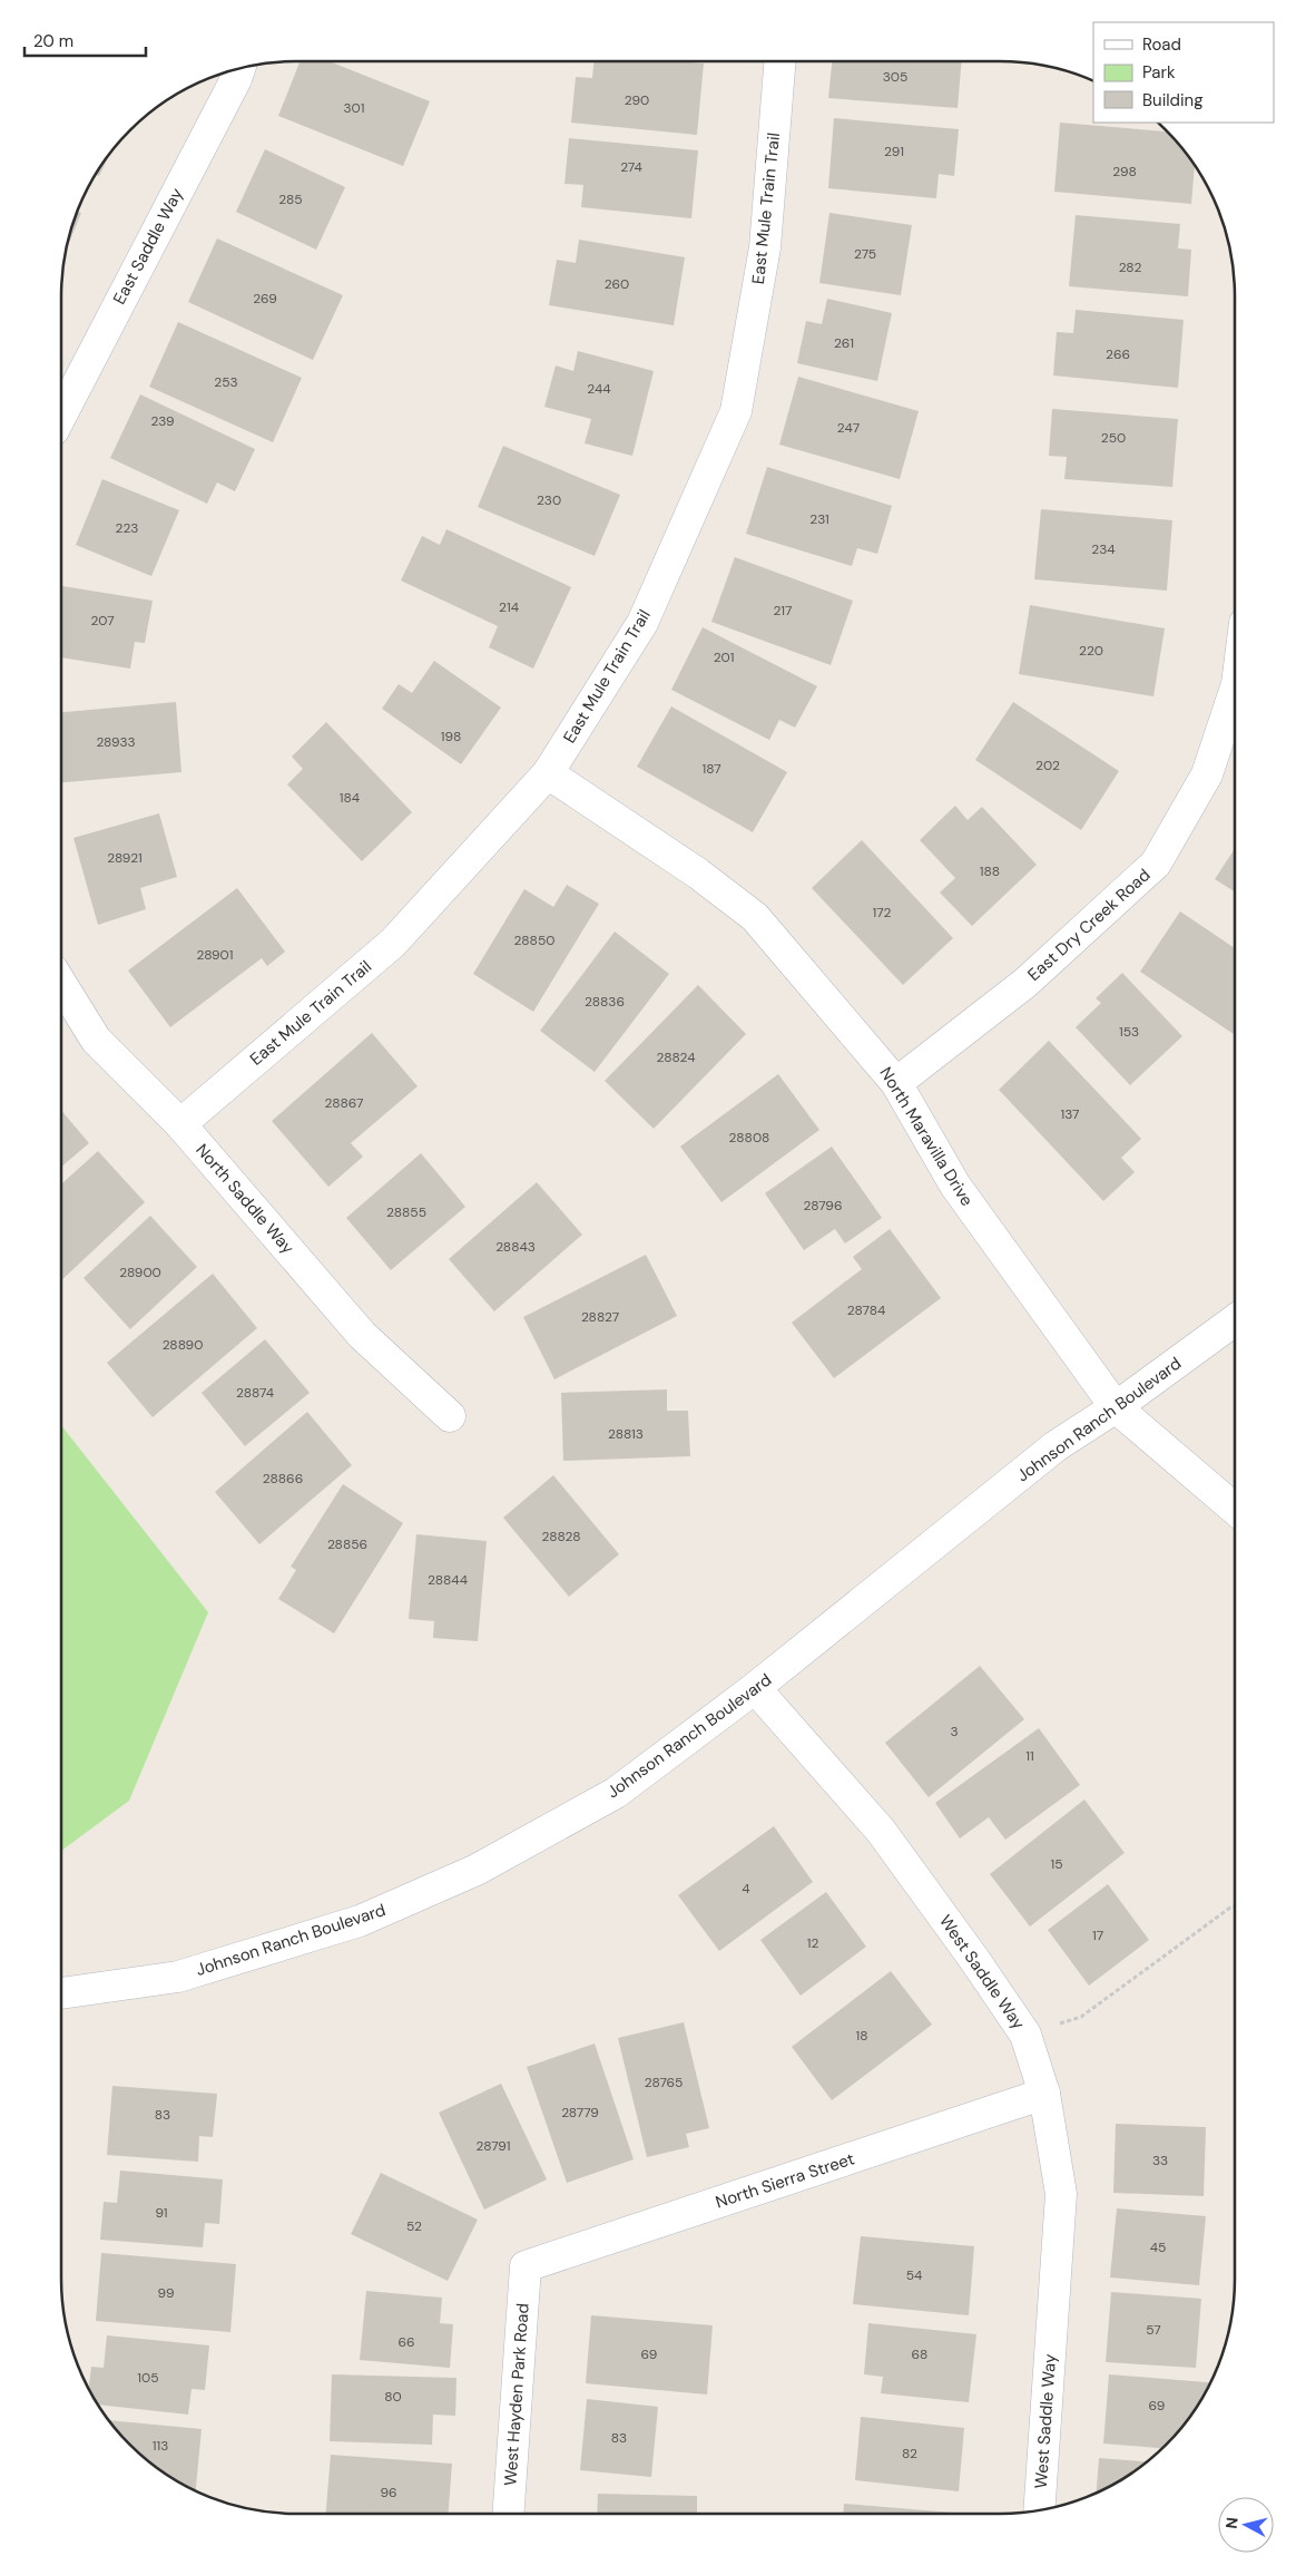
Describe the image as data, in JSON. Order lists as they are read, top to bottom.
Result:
{
  "streets": {
    "street": [
      "East Mule Train Trail",
      "East Saddle Way",
      "East Dry Creek Road",
      "North Maravilla Drive",
      "North Saddle Way",
      "Johnson Ranch Boulevard",
      "West Saddle Way",
      "North Sierra Street",
      "West Hayden Park Road"
    ]
  },
  "crossings": [
    ["East Mule Train Trail", "North Maravilla Drive"],
    ["East Mule Train Trail", "North Saddle Way"],
    ["East Dry Creek Road", "North Maravilla Drive"],
    ["North Maravilla Drive", "Johnson Ranch Boulevard"],
    ["Johnson Ranch Boulevard", "West Saddle Way"],
    ["West Saddle Way", "North Sierra Street"],
    ["North Sierra Street", "West Hayden Park Road"]
  ],
  "house_numbers": [
    "305",
    "290",
    "301",
    "291",
    "274",
    "298",
    "285",
    "275",
    "282",
    "260",
    "269",
    "261",
    "266",
    "253",
    "244",
    "239",
    "247",
    "250",
    "230",
    "231",
    "223",
    "234",
    "214",
    "217",
    "207",
    "220",
    "201",
    "198",
    "28933",
    "202",
    "187",
    "184",
    "28921",
    "188",
    "172",
    "28850",
    "28901",
    "28836",
    "153",
    "28824",
    "28867",
    "137",
    "28808",
    "28796",
    "28855",
    "28843",
    "28900",
    "28784",
    "28827",
    "28890",
    "28874",
    "28813",
    "28866",
    "28828",
    "28856",
    "28844",
    "3",
    "11",
    "15",
    "4",
    "17",
    "12",
    "18",
    "28765",
    "28779",
    "83",
    "28791",
    "33",
    "91",
    "52",
    "45",
    "54",
    "99",
    "57",
    "66",
    "69",
    "68",
    "105",
    "80",
    "69",
    "83",
    "113",
    "82",
    "96"
  ],
  "legend": ["Road", "Park", "Building"],
  "scale_bar": "20 m",
  "north": "left"
}
